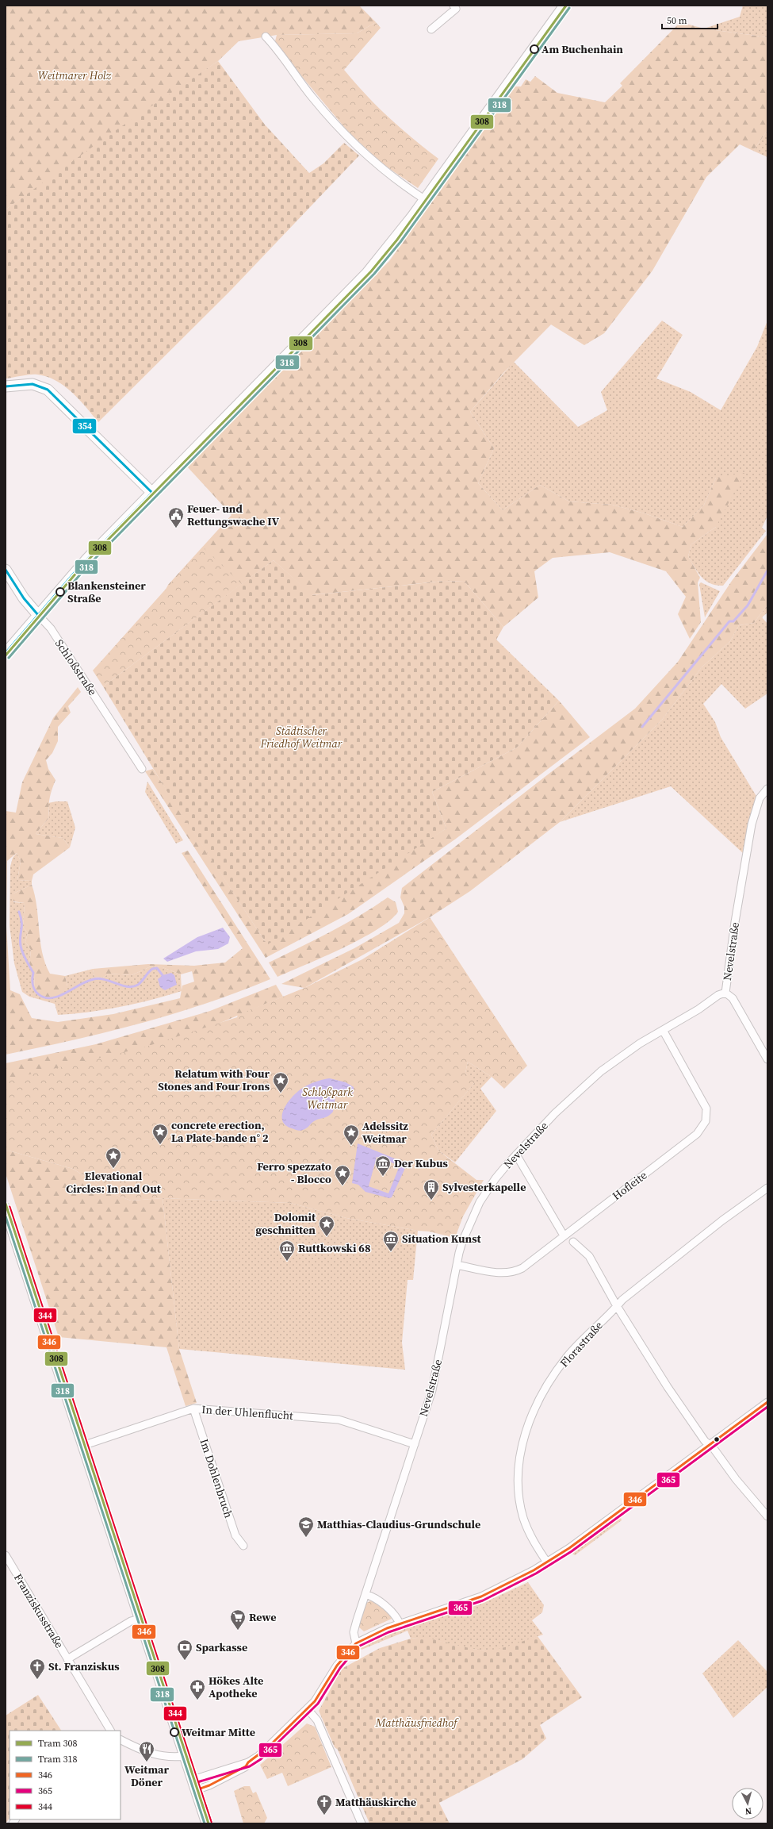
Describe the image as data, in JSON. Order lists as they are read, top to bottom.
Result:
{
  "streets": {
    "main road": ["Schloßstraße"],
    "street": [
      "Nevelstraße",
      "Hofleite",
      "Florastraße",
      "In der Uhlenflucht",
      "Im Dohlenbruch",
      "Franziskusstraße"
    ]
  },
  "crossings": [
    ["Nevelstraße", "Hofleite"],
    ["Nevelstraße", "In der Uhlenflucht"],
    ["In der Uhlenflucht", "Im Dohlenbruch"]
  ],
  "parks": [
    "Weitmarer Holz",
    "Städtischer Friedhof Weitmar",
    "Schloßpark Weitmar",
    "Matthäusfriedhof"
  ],
  "places": {
    "other": ["Am Buchenhain", "Blankensteiner Straße", "Weitmar Mitte"],
    "public building": ["Feuer- und Rettungswache IV"],
    "place": [
      "Relatum with Four Stones and Four Irons",
      "concrete erection, La Plate-bande n° 2",
      "Adelssitz Weitmar",
      "Elevational Circles: In and Out",
      "Ferro spezzato - Blocco",
      "Dolomit geschnitten"
    ],
    "museum": ["Der Kubus", "Situation Kunst", "Ruttkowski 68"],
    "building": ["Sylvesterkapelle"],
    "school or university": ["Matthias-Claudius-Grundschule"],
    "supermarket": ["Rewe"],
    "bank": ["Sparkasse"],
    "church": ["St. Franziskus", "Matthäuskirche"],
    "pharmacy": ["Hökes Alte Apotheke"],
    "restaurant": ["Weitmar Döner"]
  },
  "lines": [
    "tram line 308",
    "tram line 318",
    "transit line 354",
    "transit line 344",
    "transit line 346",
    "transit line 365"
  ],
  "legend": [
    "Tram 308",
    "Tram 318",
    "346",
    "365",
    "344"
  ],
  "scale_bar": "50 m",
  "north": "bottom"
}
